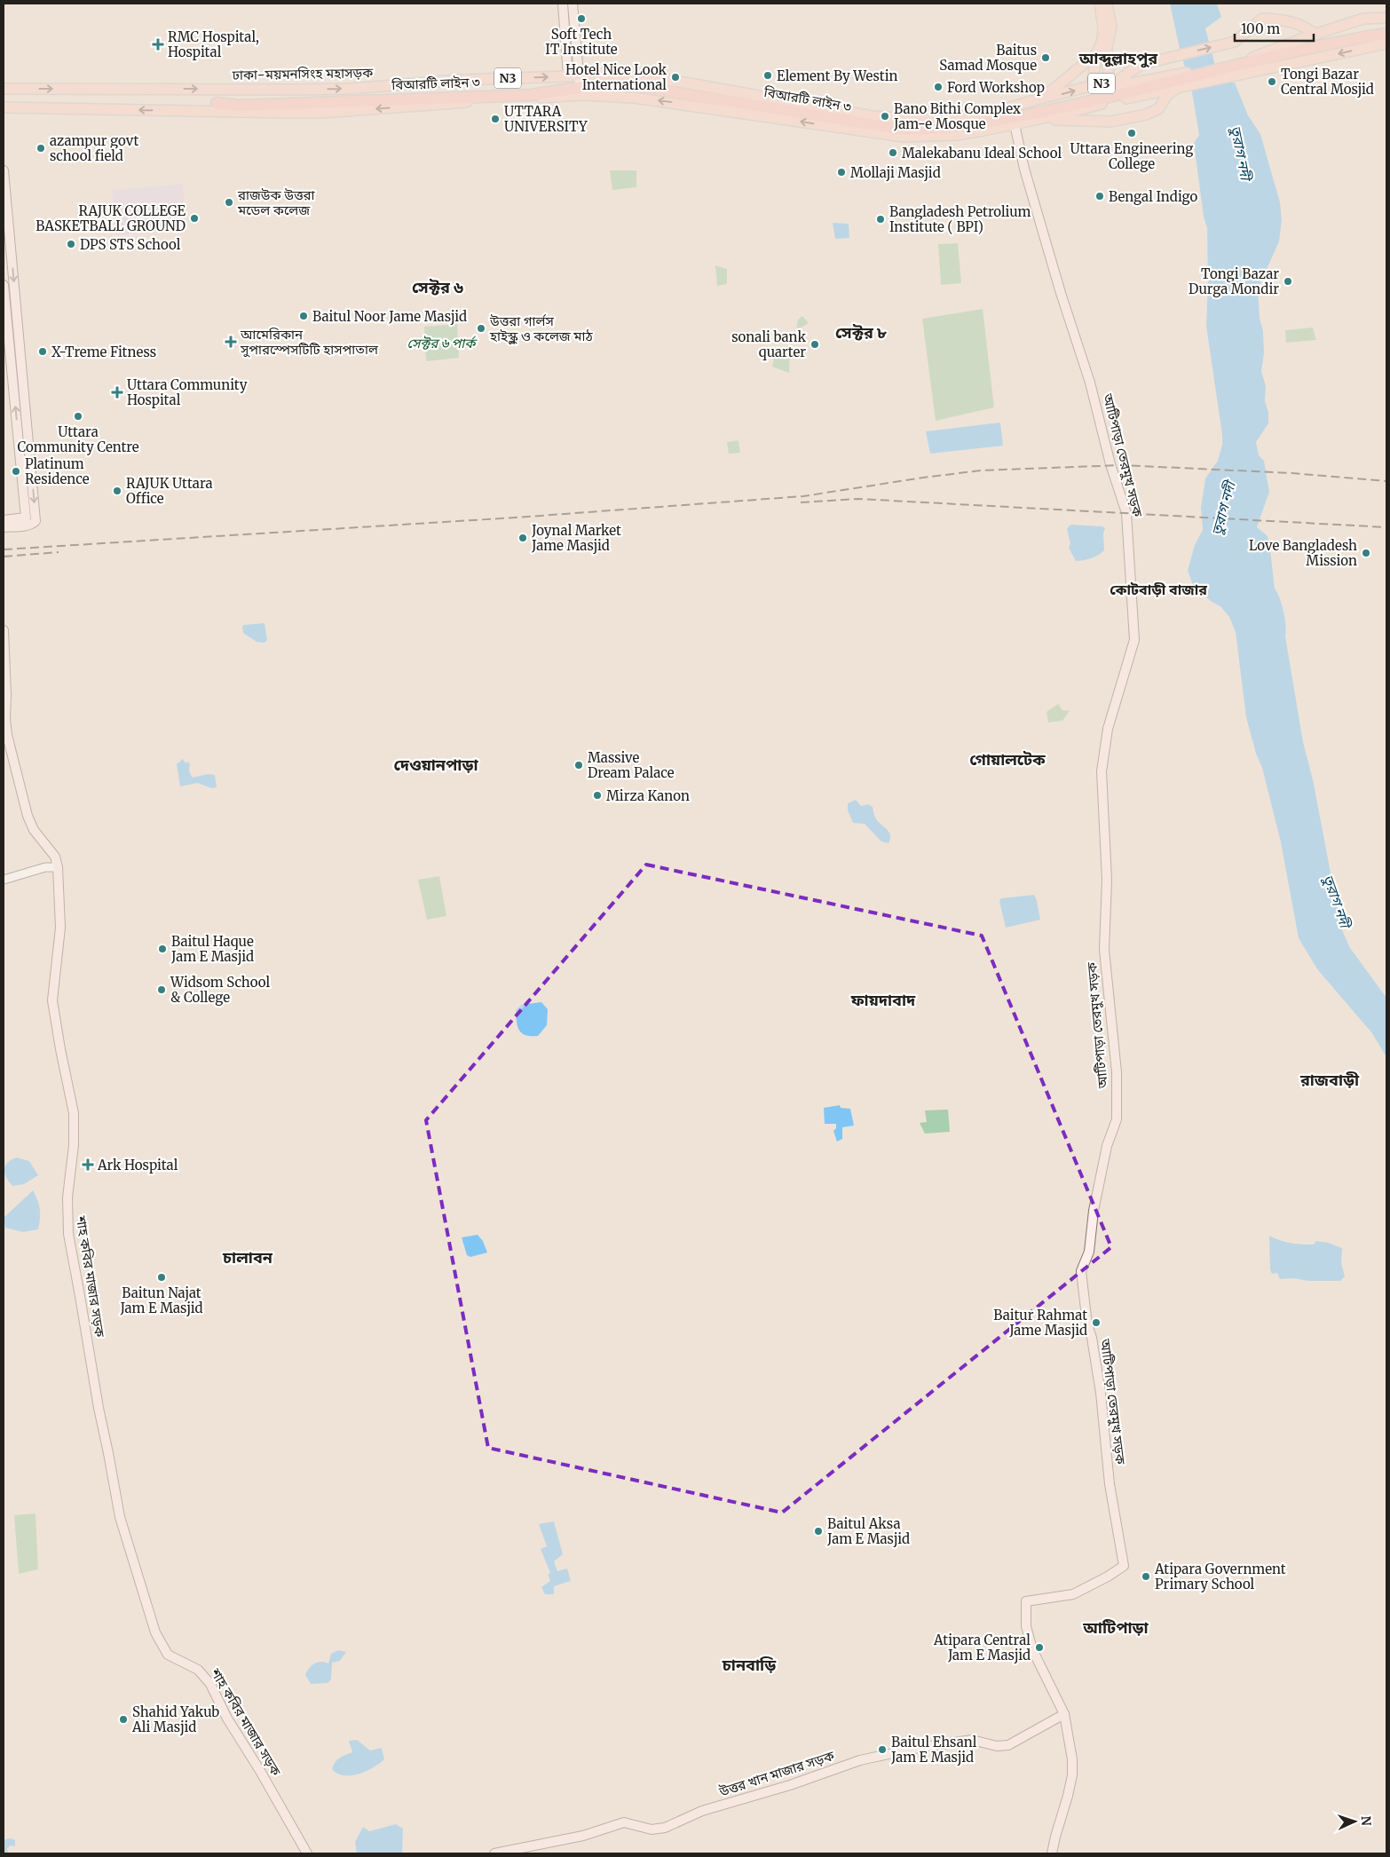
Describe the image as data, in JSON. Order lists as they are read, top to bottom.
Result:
{
  "streets": {
    "highway": ["ঢাকা-ময়মনসিংহ মহাসড়ক", "N3", "বিআরটি লাইন ৩"],
    "main road": ["আটিপাড়া তেরমুখ সড়ক", "শাহ কবির মাজার সড়ক", "উত্তর খান মাজার সড়ক"]
  },
  "crossings": [
    ["ঢাকা-ময়মনসিংহ মহাসড়ক", "N3"],
    ["N3", "বিআরটি লাইন ৩"],
    ["N3", "আটিপাড়া তেরমুখ সড়ক"],
    ["আটিপাড়া তেরমুখ সড়ক", "উত্তর খান মাজার সড়ক"]
  ],
  "districts": [
    "আব্দুল্লাহপুর",
    "সেক্টর ৬",
    "সেক্টর ৮",
    "কোটবাড়ী বাজার",
    "গোয়ালটেক",
    "দেওয়ানপাড়া",
    "ফায়দাবাদ",
    "রাজবাড়ী",
    "চালাবন",
    "আটিপাড়া",
    "চানবাড়ি"
  ],
  "water": ["তুরাগ নদী"],
  "parks": ["সেক্টর ৬ পার্ক"],
  "places": {
    "other": [
      "Soft Tech IT Institute",
      "Baitus Samad Mosque",
      "Element By Westin",
      "Hotel Nice Look International",
      "Tongi Bazar Central Mosjid",
      "Ford Workshop",
      "Bano Bithi Complex Jam-e Mosque",
      "UTTARA UNIVERSITY",
      "Uttara Engineering College",
      "azampur govt school field",
      "Malekabanu Ideal School",
      "Mollaji Masjid",
      "Bengal Indigo",
      "রাজউক উত্তরা মডেল কলেজ",
      "RAJUK COLLEGE BASKETBALL GROUND",
      "Bangladesh Petrolium Institute ( BPI)",
      "DPS STS School",
      "Tongi Bazar Durga Mondir",
      "Baitul Noor Jame Masjid",
      "উত্তরা গার্লস হাইস্কুল ও কলেজ মাঠ",
      "sonali bank quarter",
      "X-Treme Fitness",
      "Uttara Community Centre",
      "Platinum Residence",
      "RAJUK Uttara Office",
      "Joynal Market Jame Masjid",
      "Love Bangladesh Mission",
      "Massive Dream Palace",
      "Mirza Kanon",
      "Baitul Haque Jam E Masjid",
      "Widsom School & College",
      "Baitun Najat Jam E Masjid",
      "Baitur Rahmat Jame Masjid",
      "Baitul Aksa Jam E Masjid",
      "Atipara Government Primary School",
      "Atipara Central Jam E Masjid",
      "Shahid Yakub Ali Masjid",
      "Baitul Ehsanl Jam E Masjid"
    ],
    "health": [
      "RMC Hospital, Hospital",
      "আমেরিকান সুপারস্পেসটিটি হাসপাতাল",
      "Uttara Community Hospital",
      "Ark Hospital"
    ]
  },
  "scale_bar": "100 m",
  "north": "right"
}
